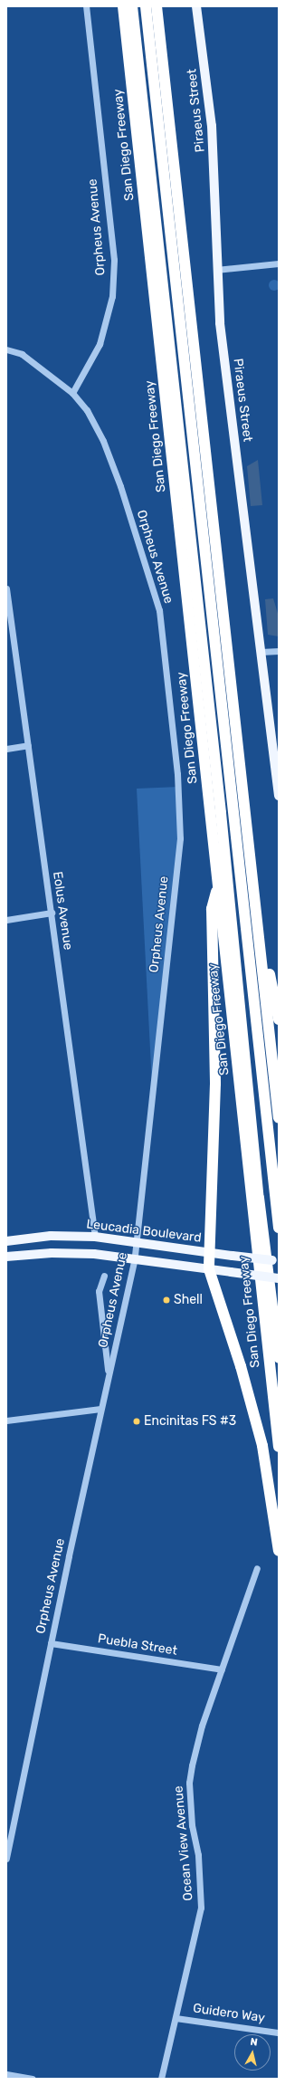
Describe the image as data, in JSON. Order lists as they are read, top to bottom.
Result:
{
  "streets": {
    "highway": ["San Diego Freeway"],
    "main road": ["Piraeus Street", "Leucadia Boulevard"],
    "street": [
      "Orpheus Avenue",
      "Eolus Avenue",
      "Puebla Street",
      "Ocean View Avenue",
      "Guidero Way"
    ]
  },
  "crossings": [
    ["Orpheus Avenue", "Leucadia Boulevard"],
    ["Orpheus Avenue", "Puebla Street"],
    ["Eolus Avenue", "Leucadia Boulevard"],
    ["Puebla Street", "Ocean View Avenue"],
    ["Ocean View Avenue", "Guidero Way"]
  ],
  "places": ["Shell", "Encinitas FS #3"],
  "north": "top"
}
